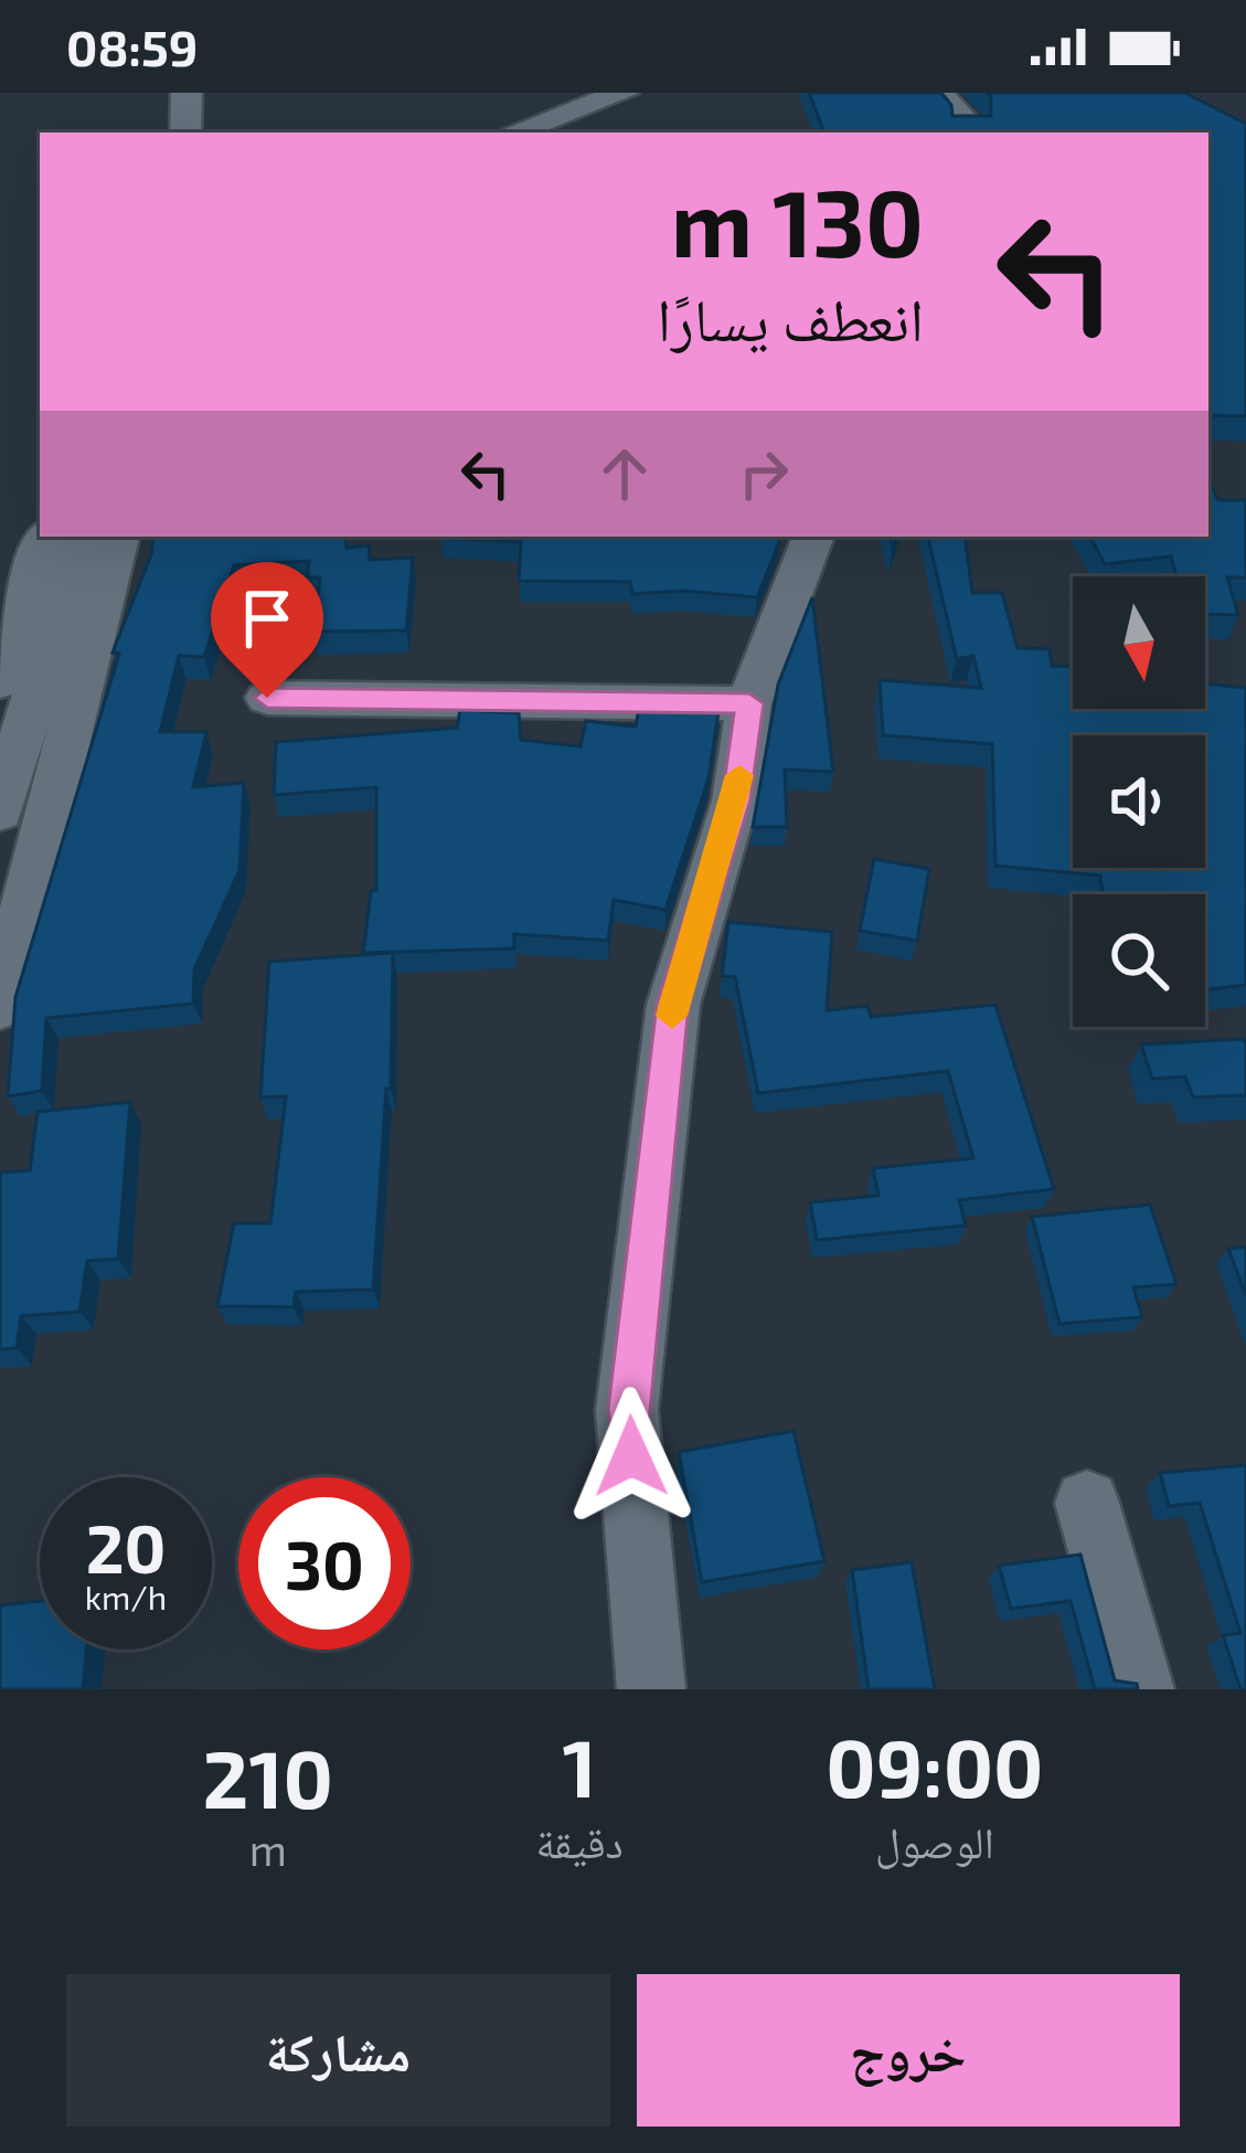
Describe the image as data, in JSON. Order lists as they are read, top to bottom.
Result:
{
  "north": "bottom",
  "page": {
    "status": "08:59",
    "turn": ["130 m", "انعطف يسارًا"],
    "speed": "20 km/h",
    "limit": "30",
    "eta": [
      "09:00",
      "الوصول",
      "1",
      "دقيقة",
      "210",
      "m"
    ],
    "buttons": ["خروج", "مشاركة"]
  }
}
